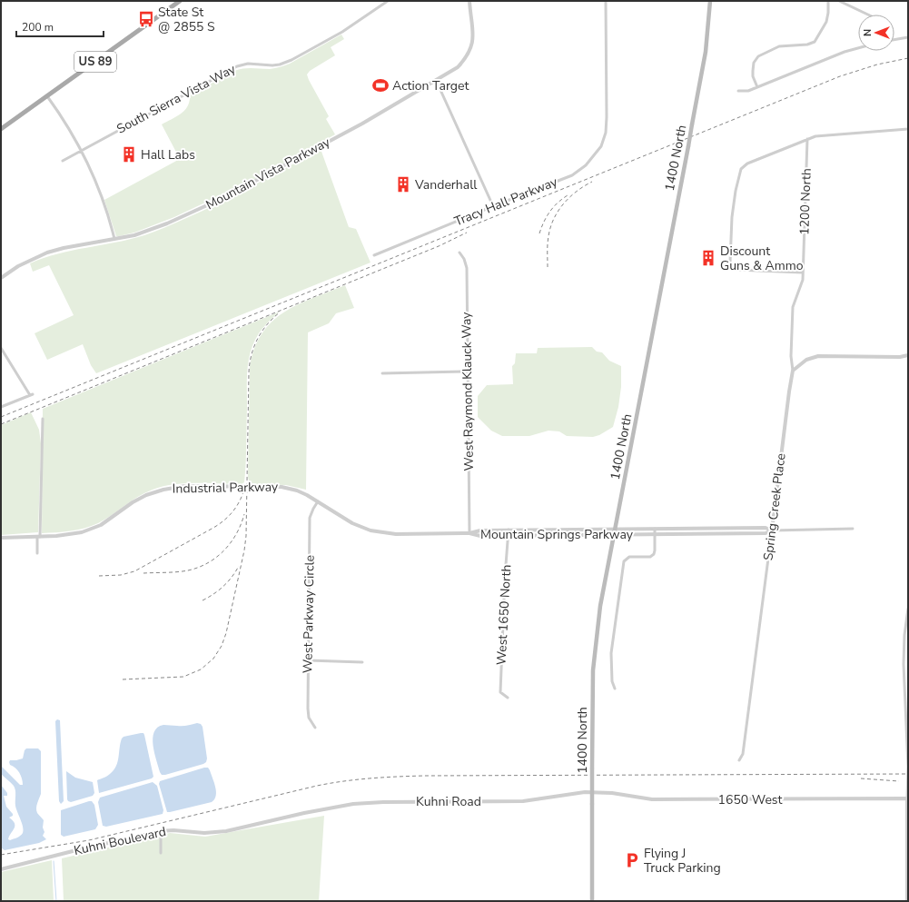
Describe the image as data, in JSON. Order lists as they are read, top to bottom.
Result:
{
  "streets": {
    "main road": ["US 89", "1400 North"],
    "street": [
      "South Sierra Vista Way",
      "Mountain Vista Parkway",
      "Tracy Hall Parkway",
      "1200 North",
      "West Raymond Klauck Way",
      "Industrial Parkway",
      "Spring Creek Place",
      "Mountain Springs Parkway",
      "West Parkway Circle",
      "West 1650 North",
      "1650 West",
      "Kuhni Road",
      "Kuhni Boulevard"
    ]
  },
  "crossings": [
    ["1400 North", "Mountain Springs Parkway"],
    ["1200 North", "Spring Creek Place"],
    ["West Raymond Klauck Way", "Industrial Parkway"],
    ["West Raymond Klauck Way", "Mountain Springs Parkway"],
    ["Industrial Parkway", "Mountain Springs Parkway"],
    ["Industrial Parkway", "West Parkway Circle"],
    ["Spring Creek Place", "Mountain Springs Parkway"],
    ["Mountain Springs Parkway", "West 1650 North"],
    ["1650 West", "Kuhni Road"],
    ["Kuhni Road", "Kuhni Boulevard"]
  ],
  "places": {
    "bus stop": ["State St @ 2855 S"],
    "sports": ["Action Target"],
    "building": ["Hall Labs", "Vanderhall", "Discount Guns & Ammo"],
    "parking": ["Flying J Truck Parking"]
  },
  "scale_bar": "200 m",
  "north": "left"
}
